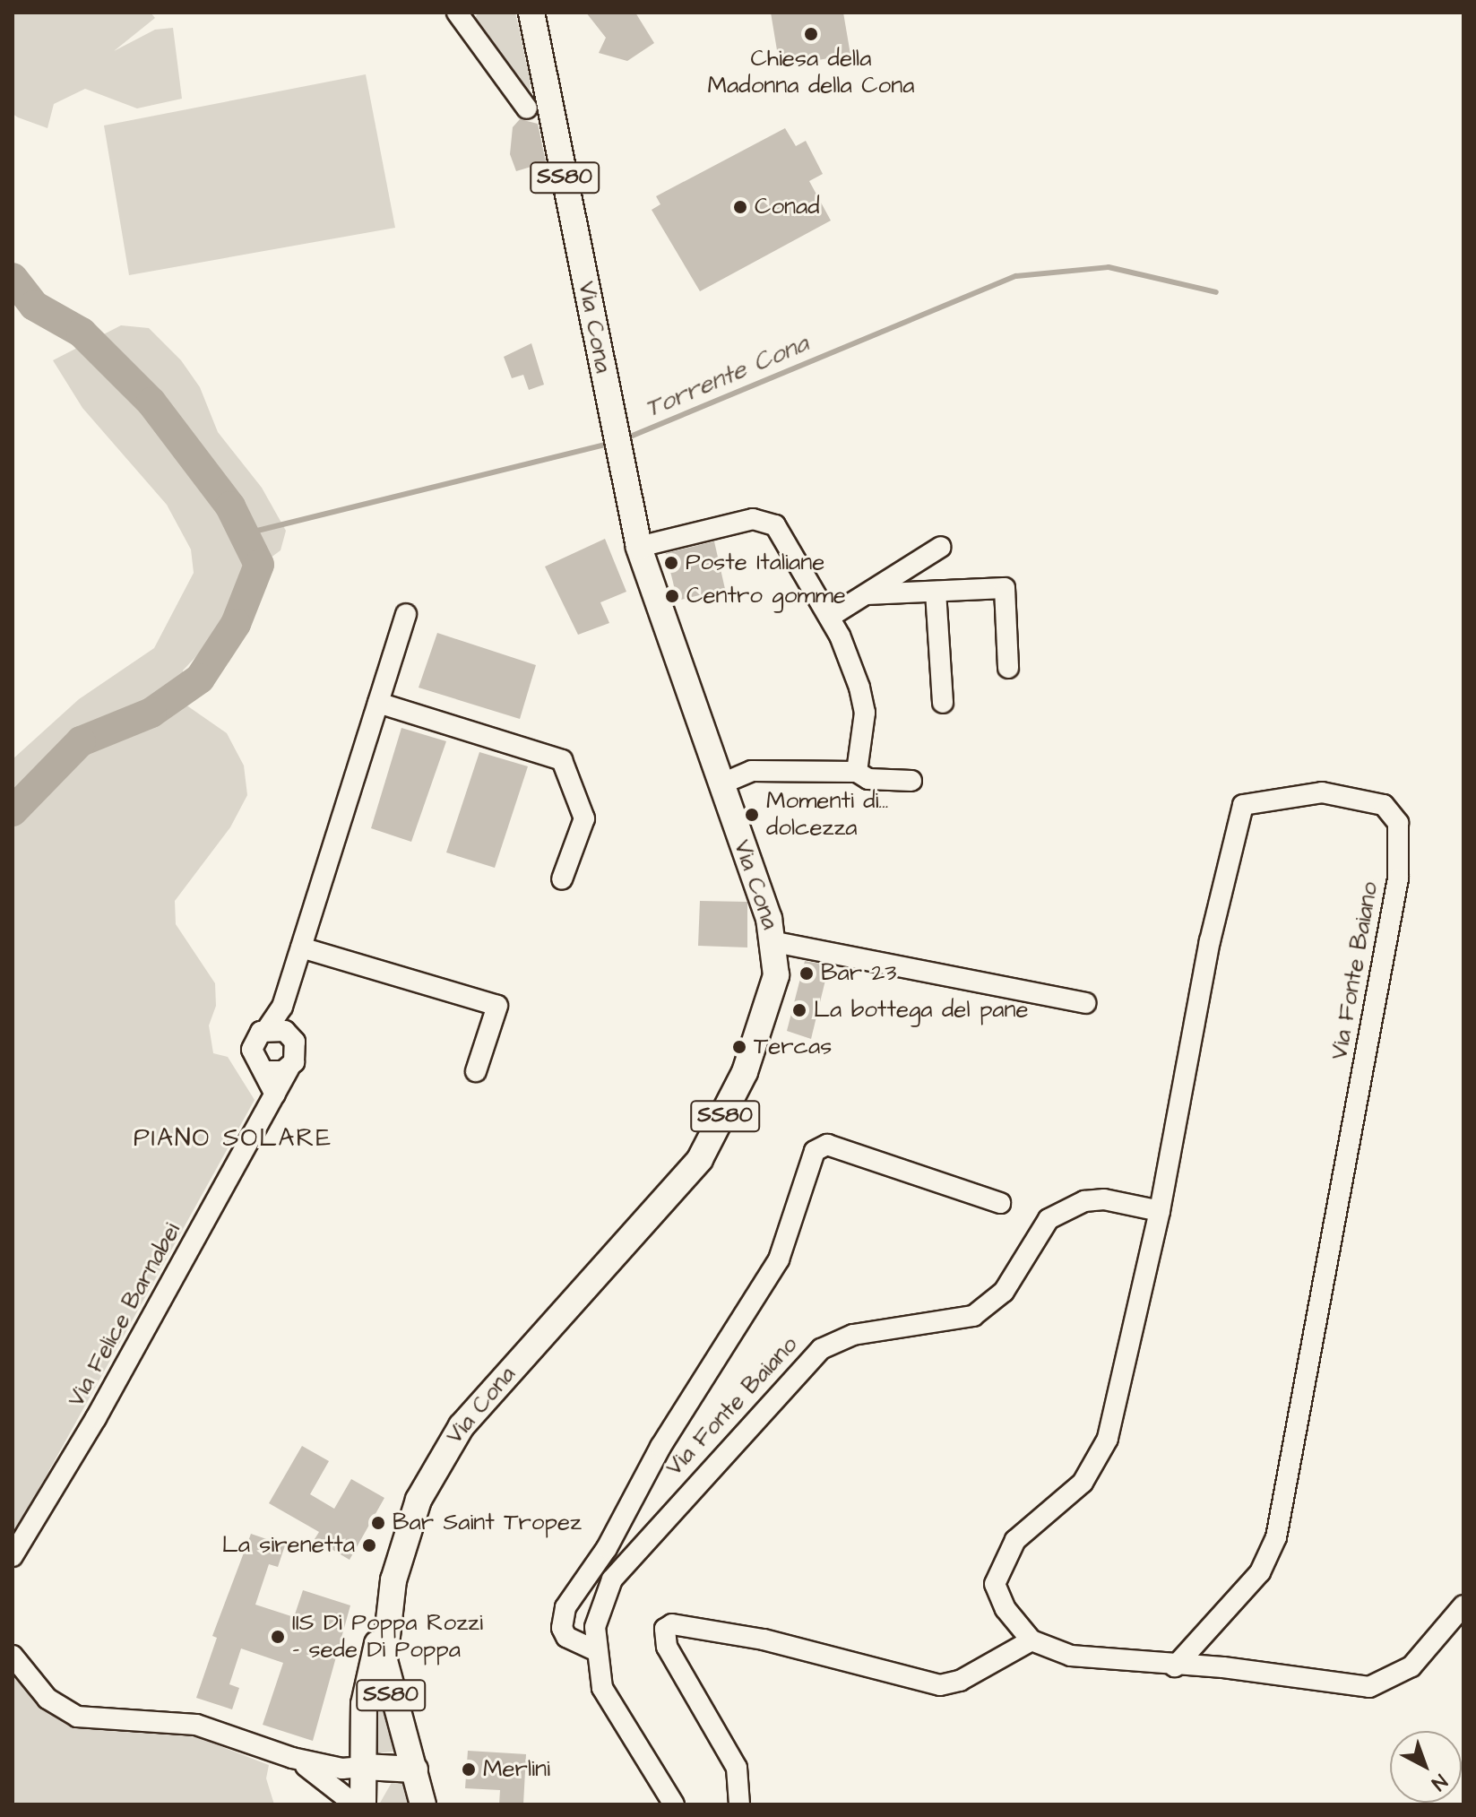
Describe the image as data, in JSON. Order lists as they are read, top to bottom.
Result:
{
  "streets": {
    "main road": ["SS80", "Via Cona"],
    "street": ["Via Fonte Baiano", "Via Felice Barnabei"]
  },
  "districts": ["PIANO SOLARE"],
  "water": ["Torrente Cona"],
  "places": [
    "Chiesa della Madonna della Cona",
    "Conad",
    "Poste Italiane",
    "Centro gomme",
    "Momenti di... dolcezza",
    "Bar 23",
    "La bottega del pane",
    "Tercas",
    "Bar Saint Tropez",
    "La sirenetta",
    "IIS Di Poppa Rozzi - sede Di Poppa",
    "Merlini"
  ],
  "north": "bottom right"
}
